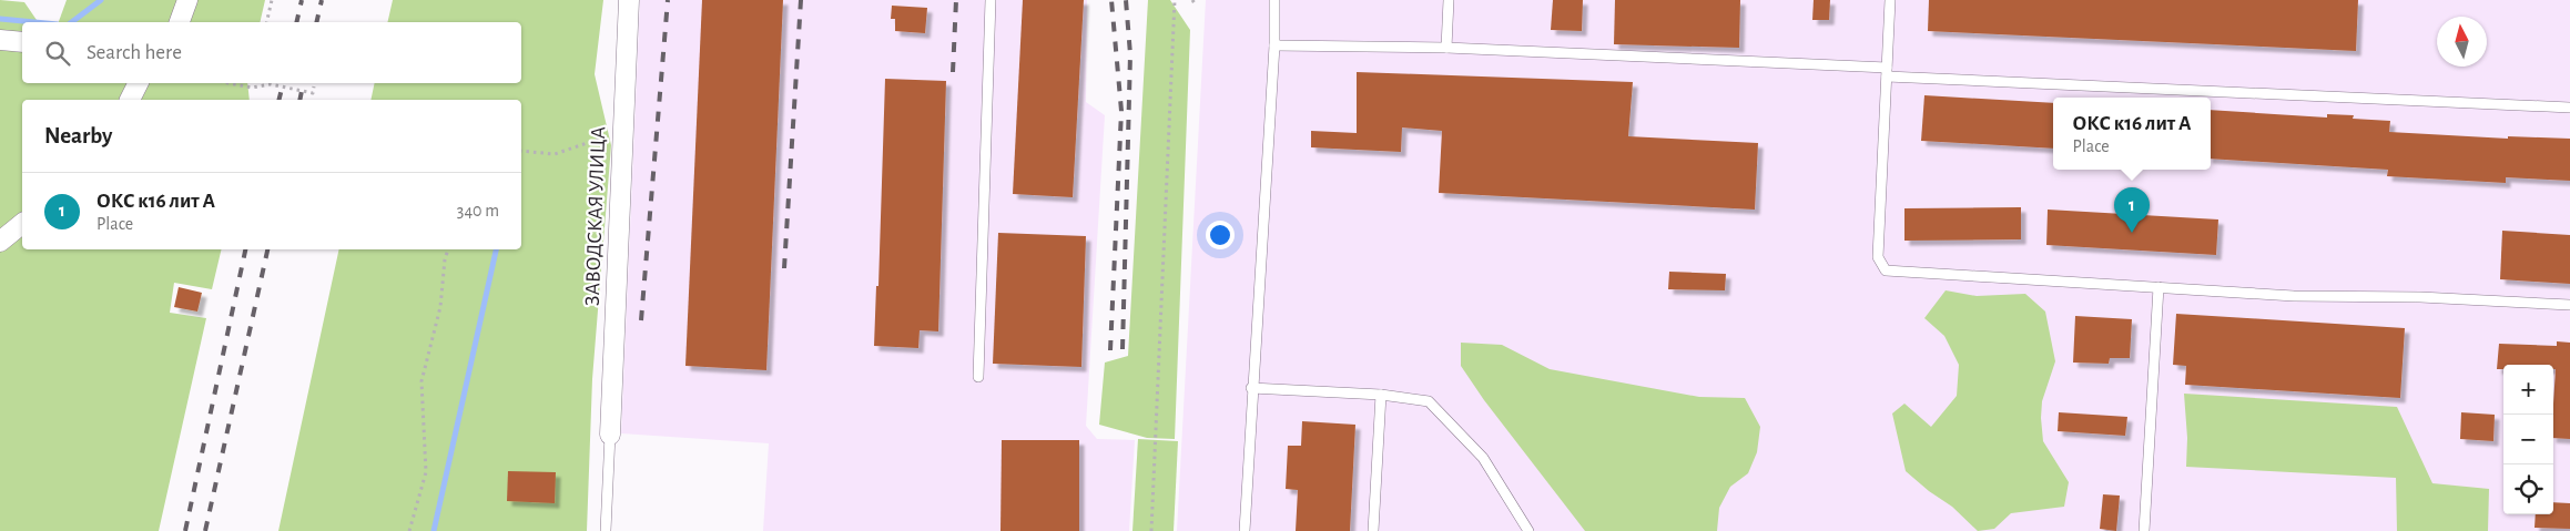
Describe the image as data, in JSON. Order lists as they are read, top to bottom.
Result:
{
  "streets": {
    "street": ["ЗАВОДСКАЯ УЛИЦА"]
  },
  "north": "top",
  "page": {
    "search": "Search here",
    "popup": ["ОКС к16 лит А", "Place"],
    "heading": "Nearby",
    "list": [
      {
        "mark": "1",
        "name": "ОКС к16 лит А",
        "note": "Place",
        "value": "340 m"
      }
    ],
    "pins": "1",
    "map_buttons": ["+", "−"]
  }
}
